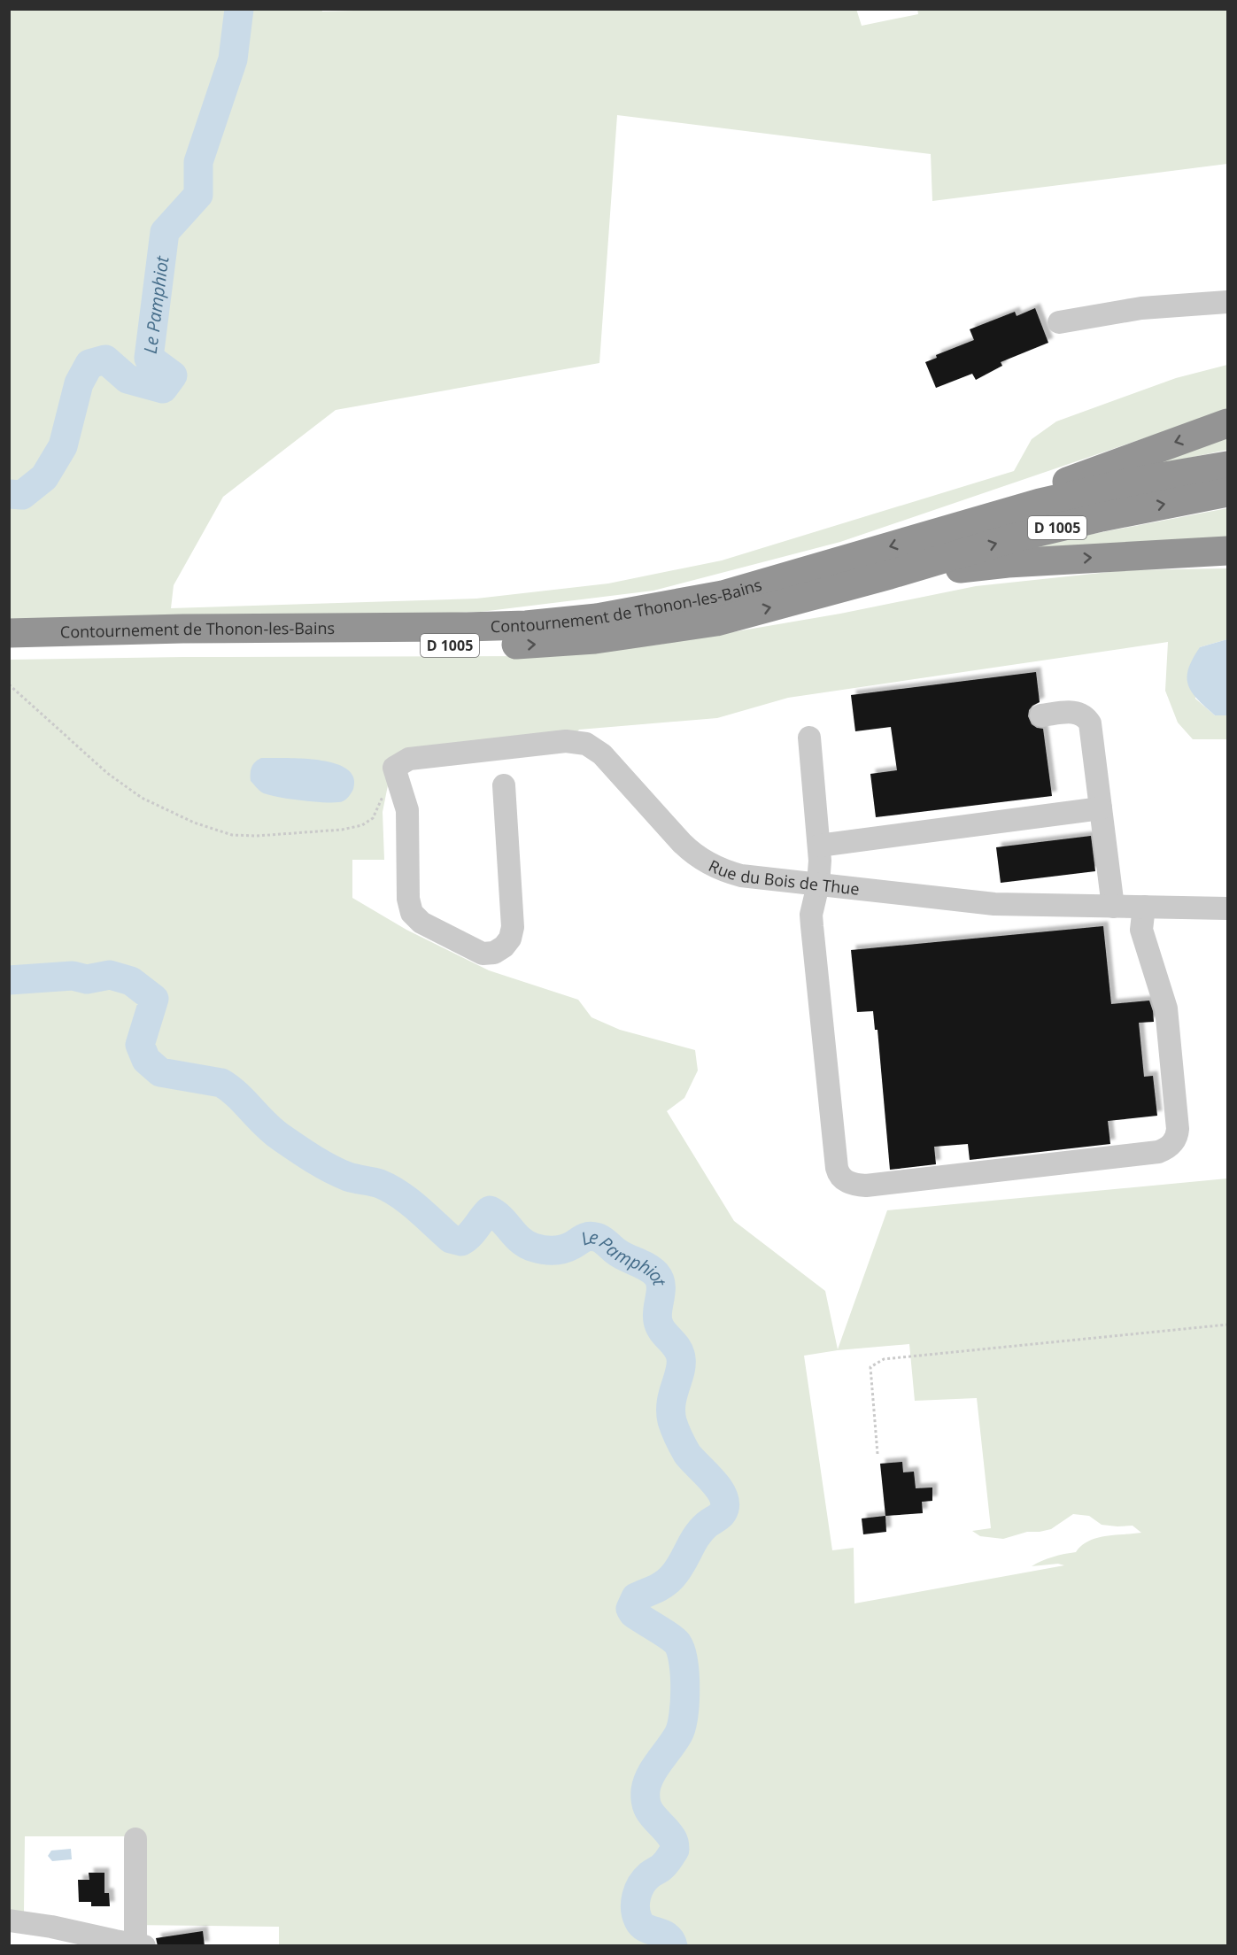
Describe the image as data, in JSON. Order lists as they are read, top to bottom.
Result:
{
  "streets": {
    "highway": ["D 1005", "Contournement de Thonon-les-Bains"],
    "street": ["Rue du Bois de Thue"]
  },
  "water": ["Le Pamphiot"]
}
